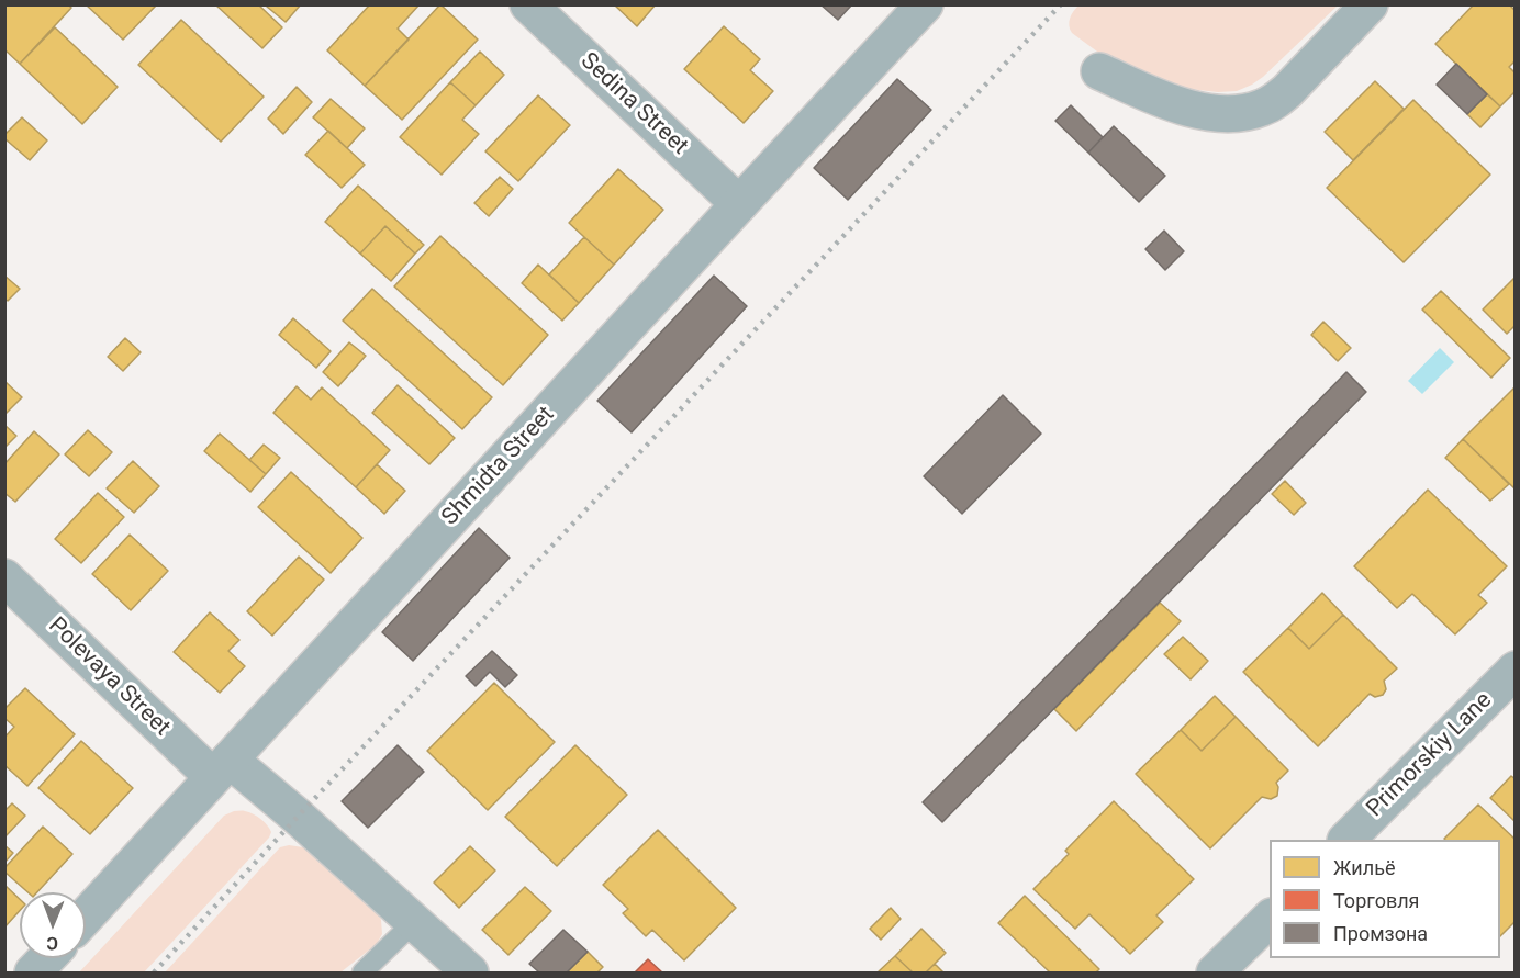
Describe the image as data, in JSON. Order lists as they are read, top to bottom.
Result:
{
  "streets": {
    "street": [
      "Sedina Street",
      "Shmidta Street",
      "Polevaya Street",
      "Primorskiy Lane"
    ]
  },
  "crossings": [
    ["Sedina Street", "Shmidta Street"],
    ["Shmidta Street", "Polevaya Street"]
  ],
  "legend": ["Жильё", "Торговля", "Промзона"],
  "north": "bottom"
}
